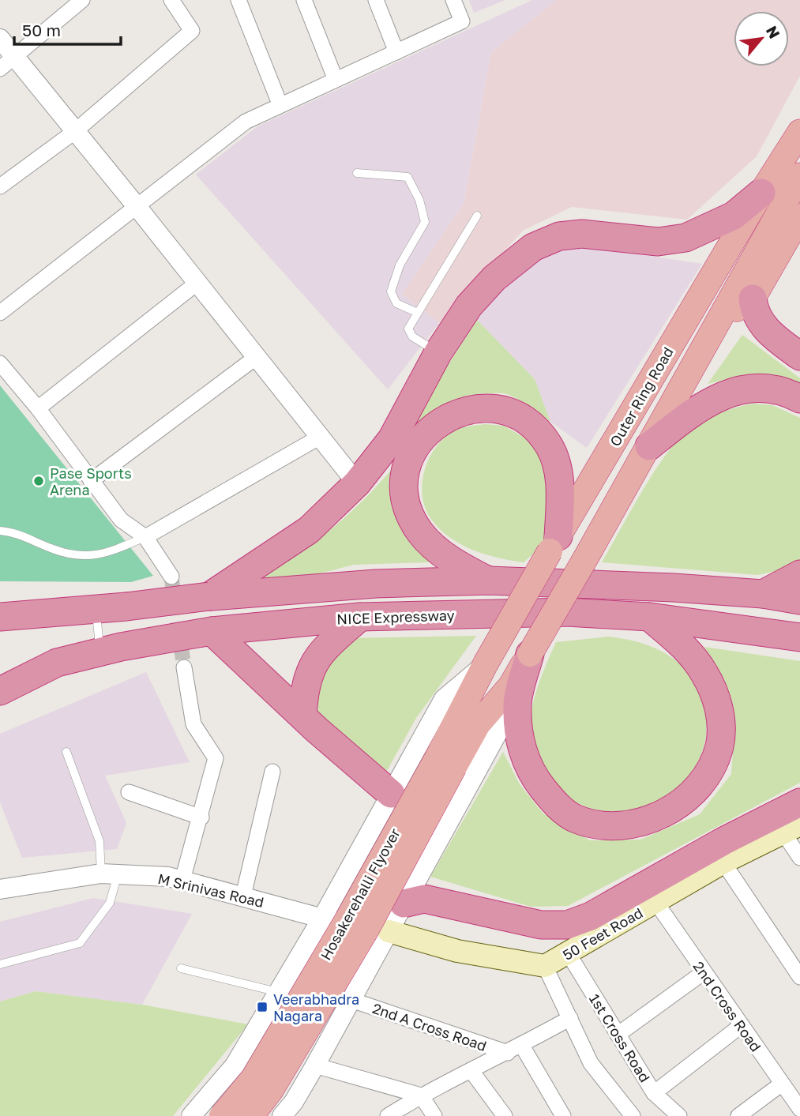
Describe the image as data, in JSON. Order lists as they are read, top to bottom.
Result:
{
  "streets": {
    "highway": ["Outer Ring Road", "NICE Expressway", "Hosakerehalli Flyover"],
    "main road": ["50 Feet Road"],
    "street": [
      "M Srinivas Road",
      "2nd Cross Road",
      "2nd A Cross Road",
      "1st Cross Road"
    ]
  },
  "crossings": [
    ["Outer Ring Road", "Hosakerehalli Flyover"],
    ["50 Feet Road", "2nd Cross Road"],
    ["50 Feet Road", "1st Cross Road"]
  ],
  "places": {
    "other": ["Pase Sports Arena"],
    "transit": ["Veerabhadra Nagara"]
  },
  "scale_bar": "50 m",
  "north": "top right"
}
